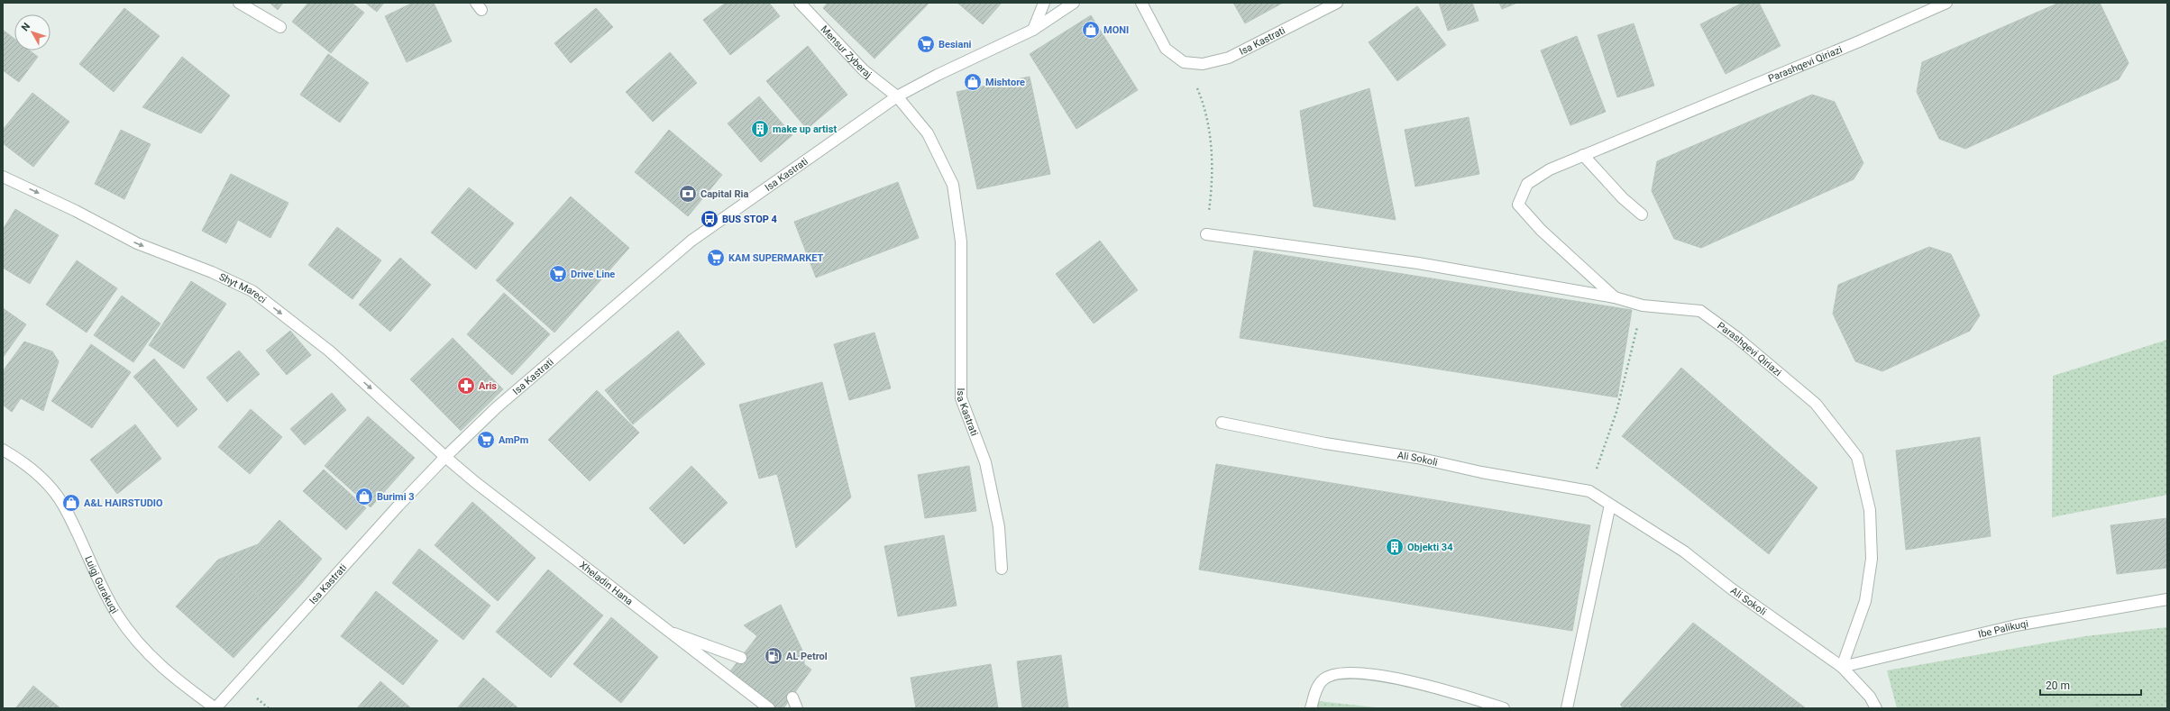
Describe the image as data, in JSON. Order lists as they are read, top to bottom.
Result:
{
  "streets": {
    "street": [
      "Isa Kastrati",
      "Mensur Zyberaj",
      "Parashqevi Qiriazi",
      "Shyt Mareci",
      "Ali Sokoli",
      "Luigj Gurakuqi",
      "Xheladin Hana",
      "Ibe Palikuqi"
    ]
  },
  "crossings": [
    ["Isa Kastrati", "Mensur Zyberaj"],
    ["Isa Kastrati", "Shyt Mareci"],
    ["Isa Kastrati", "Luigj Gurakuqi"],
    ["Isa Kastrati", "Xheladin Hana"],
    ["Parashqevi Qiriazi", "Ali Sokoli"],
    ["Parashqevi Qiriazi", "Ibe Palikuqi"],
    ["Shyt Mareci", "Xheladin Hana"],
    ["Ali Sokoli", "Ibe Palikuqi"]
  ],
  "one_way": ["Shyt Mareci"],
  "places": {
    "shop": [
      "MONI",
      "Mishtore",
      "Burimi 3",
      "A&L HAIRSTUDIO"
    ],
    "supermarket": [
      "Besiani",
      "KAM SUPERMARKET",
      "Drive Line",
      "AmPm"
    ],
    "building": ["make up artist", "Objekti 34"],
    "bank": ["Capital Ria"],
    "bus stop": ["BUS STOP 4"],
    "pharmacy": ["Aris"],
    "fuel station": ["AL Petrol"]
  },
  "scale_bar": "20 m",
  "north": "top left"
}
